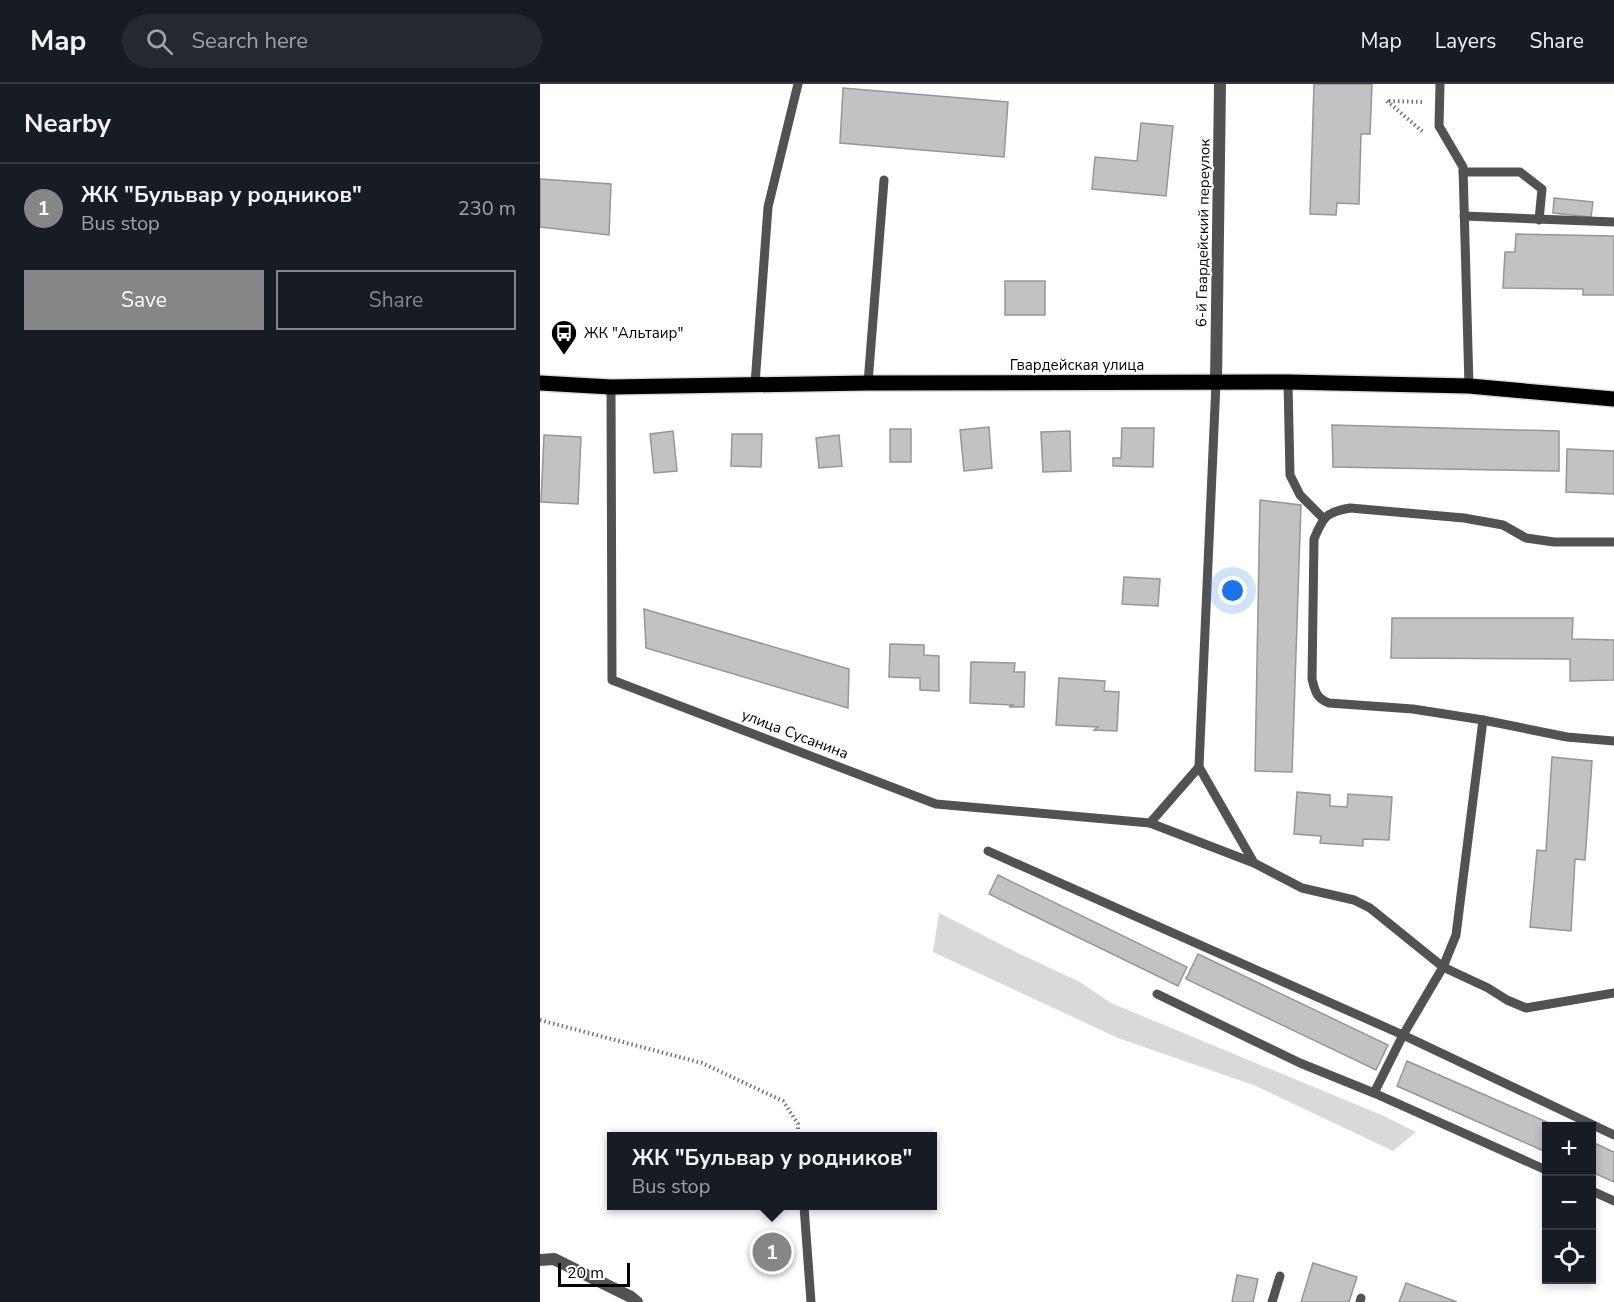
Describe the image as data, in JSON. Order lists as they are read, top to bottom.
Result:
{
  "streets": {
    "main road": ["Гвардейская улица"],
    "street": ["6-й Гвардейский переулок"],
    "lane": ["улица Сусанина"]
  },
  "crossings": [
    ["6-й Гвардейский переулок", "Гвардейская улица"],
    ["Гвардейская улица", "улица Сусанина"]
  ],
  "places": {
    "bus stop": ["ЖК \"Альтаир\""]
  },
  "scale_bar": "20 m",
  "page": {
    "header": "Map",
    "search": "Search here",
    "nav": ["Map", "Layers", "Share"],
    "heading": "Nearby",
    "list": [
      {
        "mark": "1",
        "name": "ЖК \"Бульвар у родников\"",
        "note": "Bus stop",
        "value": "230 m"
      }
    ],
    "buttons": ["Save", "Share"],
    "map_buttons": ["+", "−"],
    "popup": ["ЖК \"Бульвар у родников\"", "Bus stop"],
    "pins": "1",
    "scale": "20 m"
  }
}
